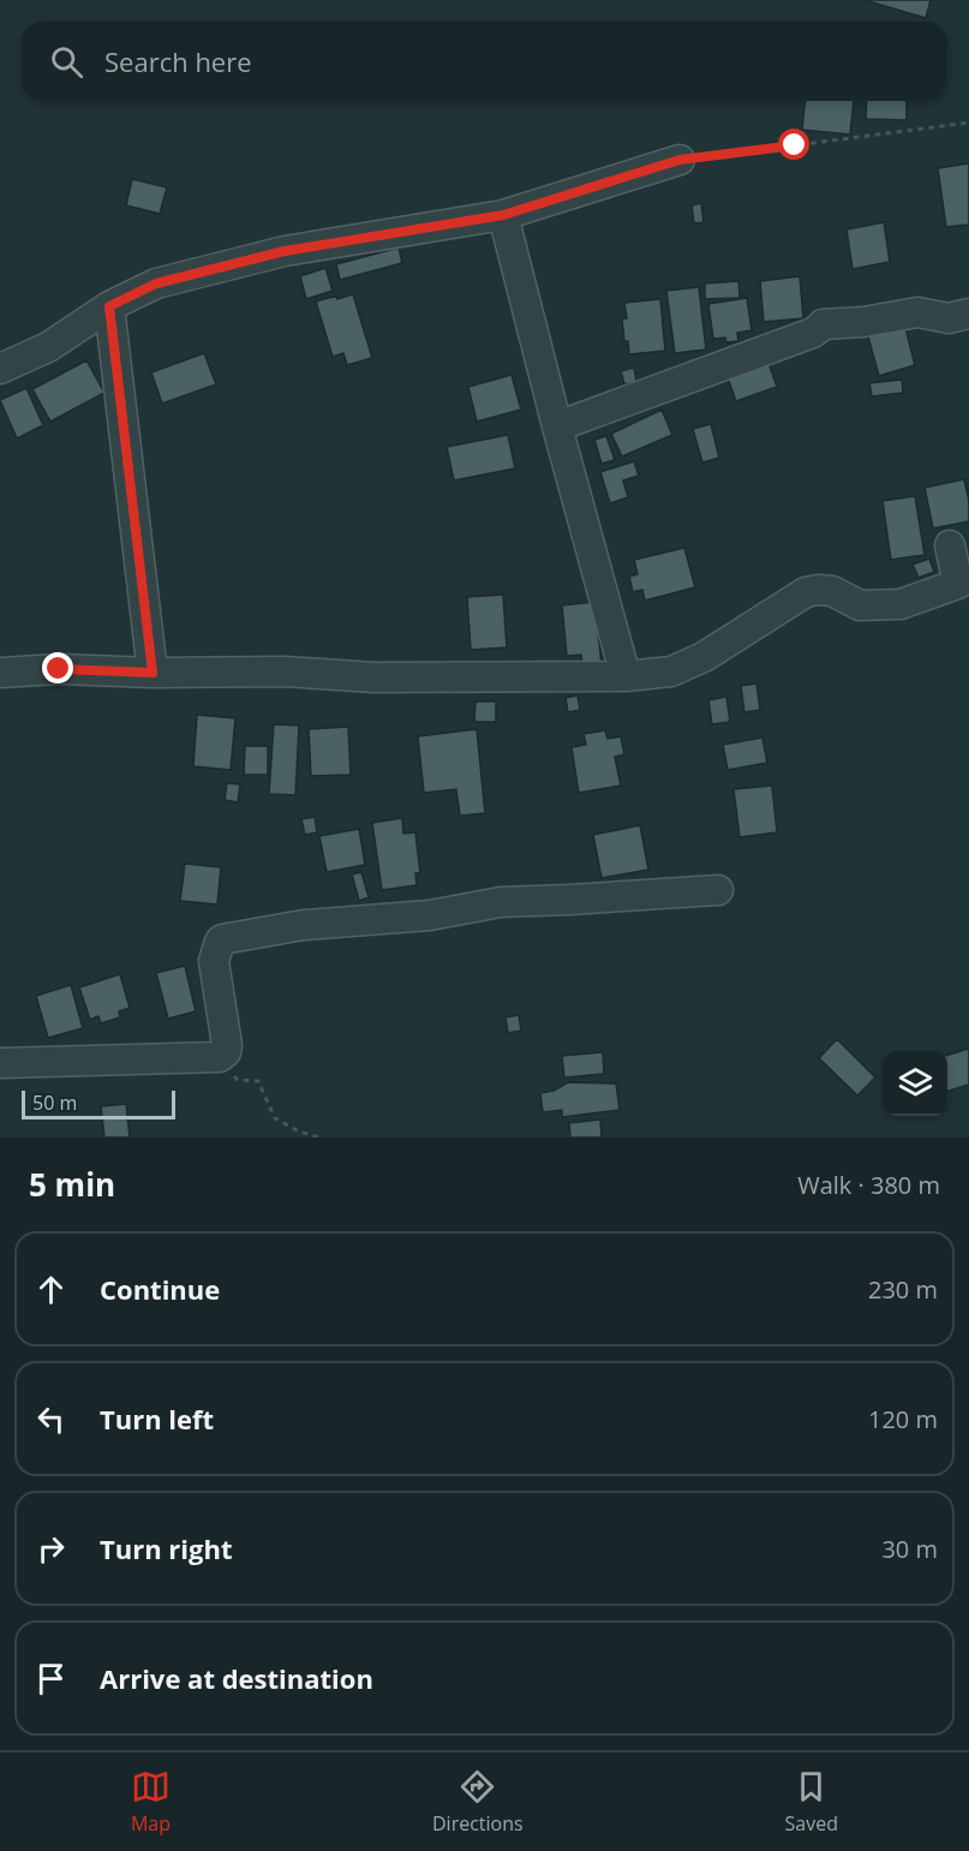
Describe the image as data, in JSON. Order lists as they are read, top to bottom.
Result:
{
  "scale_bar": "50 m",
  "page": {
    "search": "Search here",
    "scale": "50 m",
    "heading": ["5 min", "Walk · 380 m"],
    "list": [
      ["Continue", "230 m"],
      ["Turn left", "120 m"],
      ["Turn right", "30 m"],
      "Arrive at destination"
    ],
    "nav": ["Map", "Directions", "Saved"]
  }
}
